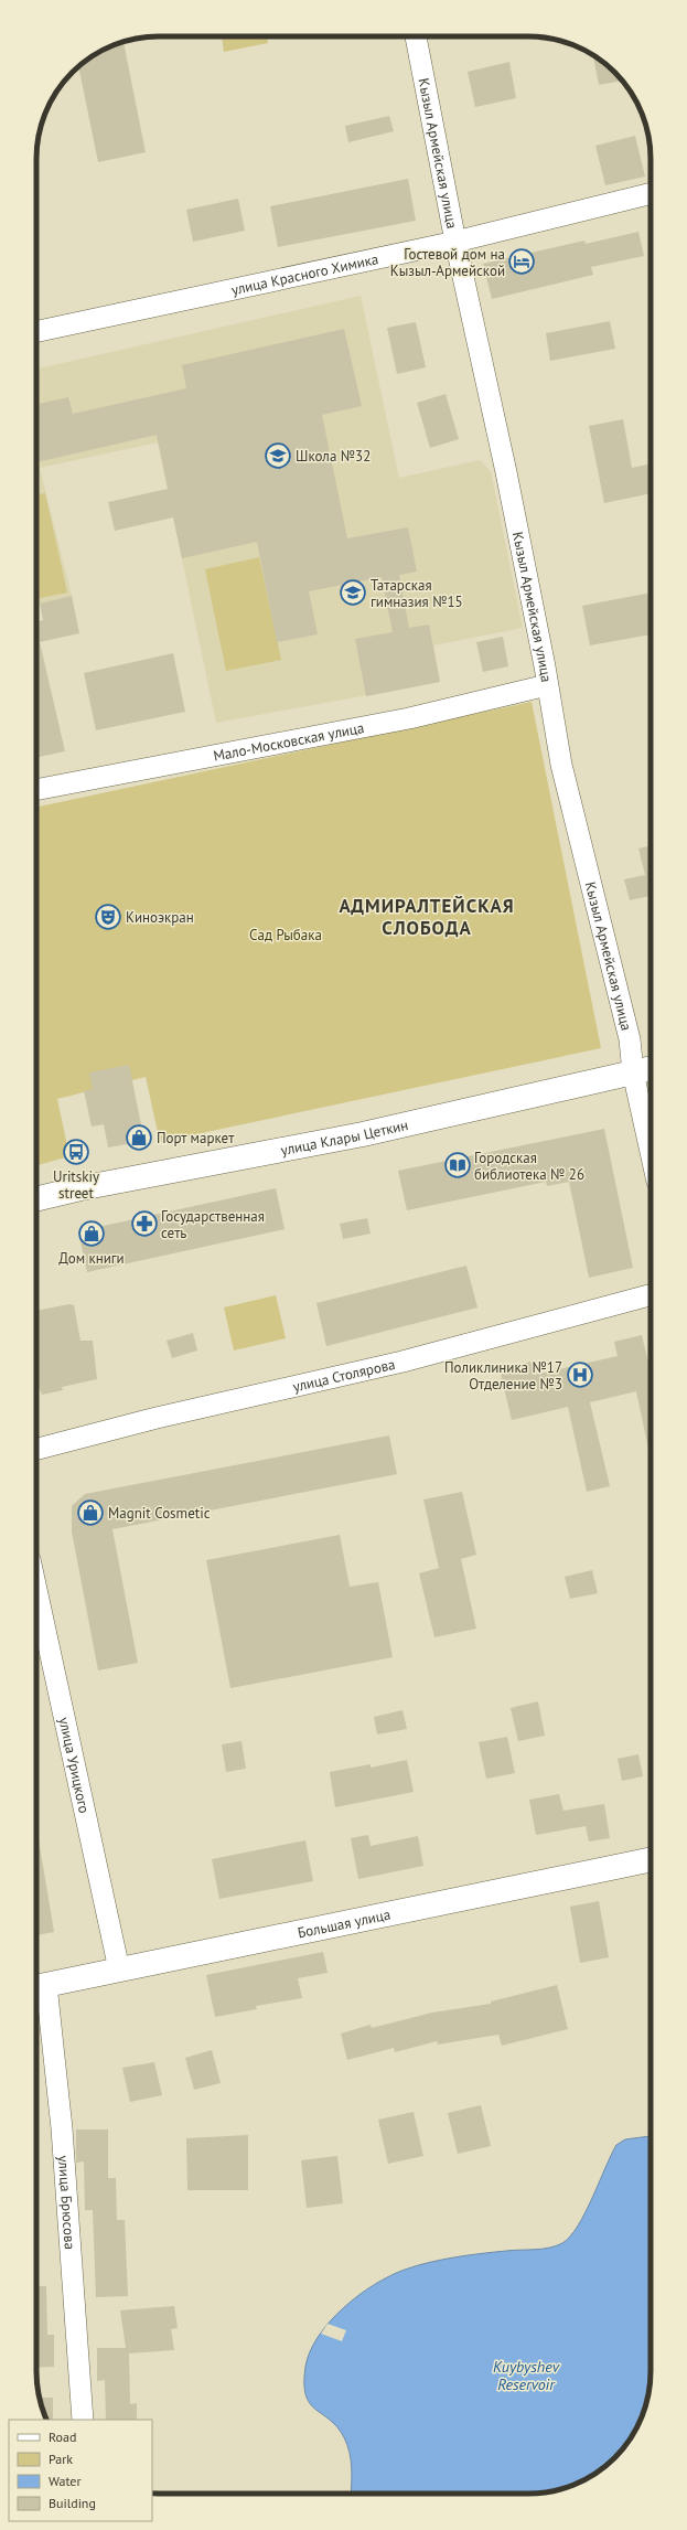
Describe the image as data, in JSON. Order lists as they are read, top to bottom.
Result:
{
  "streets": {
    "main road": ["улица Клары Цеткин", "Большая улица"],
    "street": [
      "Кызыл Армейская улица",
      "улица Красного Химика",
      "Мало-Московская улица",
      "улица Столярова",
      "улица Урицкого",
      "улица Брюсова"
    ]
  },
  "crossings": [
    ["Кызыл Армейская улица", "улица Красного Химика"],
    ["Кызыл Армейская улица", "Мало-Московская улица"],
    ["Кызыл Армейская улица", "улица Клары Цеткин"],
    ["улица Урицкого", "Большая улица"],
    ["Большая улица", "улица Брюсова"]
  ],
  "districts": ["АДМИРАЛТЕЙСКАЯ СЛОБОДА"],
  "water": ["Kuybyshev Reservoir"],
  "parks": ["Сад Рыбака"],
  "places": {
    "hotel": ["Гостевой дом на Кызыл-Армейской"],
    "school or university": ["Школа №32", "Татарская гимназия №15"],
    "theatre": ["Киноэкран"],
    "shop": ["Порт маркет", "Дом книги", "Magnit Cosmetic"],
    "bus stop": ["Uritskiy street"],
    "library": ["Городская библиотека № 26"],
    "pharmacy": ["Государственная сеть"],
    "hospital": ["Поликлиника №17 Отделение №3"]
  },
  "legend": [
    "Road",
    "Park",
    "Water",
    "Building"
  ]
}
